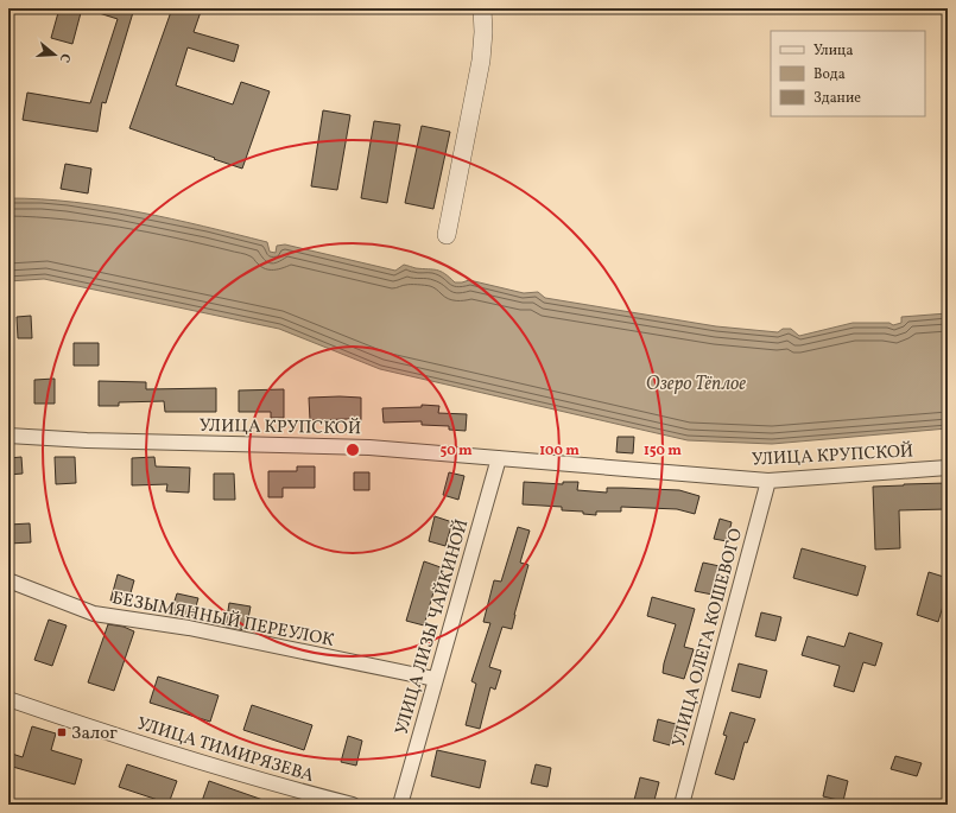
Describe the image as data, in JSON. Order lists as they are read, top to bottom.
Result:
{
  "streets": {
    "street": [
      "УЛИЦА КРУПСКОЙ",
      "БЕЗЫМЯННЫЙ ПЕРЕУЛОК",
      "УЛИЦА ЛИЗЫ ЧАЙКИНОЙ",
      "УЛИЦА ОЛЕГА КОШЕВОГО",
      "УЛИЦА ТИМИРЯЗЕВА"
    ]
  },
  "crossings": [
    ["УЛИЦА КРУПСКОЙ", "УЛИЦА ЛИЗЫ ЧАЙКИНОЙ"],
    ["УЛИЦА КРУПСКОЙ", "УЛИЦА ОЛЕГА КОШЕВОГО"],
    ["БЕЗЫМЯННЫЙ ПЕРЕУЛОК", "УЛИЦА ЛИЗЫ ЧАЙКИНОЙ"]
  ],
  "water": ["Озеро Тёплое"],
  "places": {
    "transit": ["Залог"]
  },
  "legend": ["Улица", "Вода", "Здание"],
  "north": "right",
  "rings": ["50 m", "100 m", "150 m"]
}
